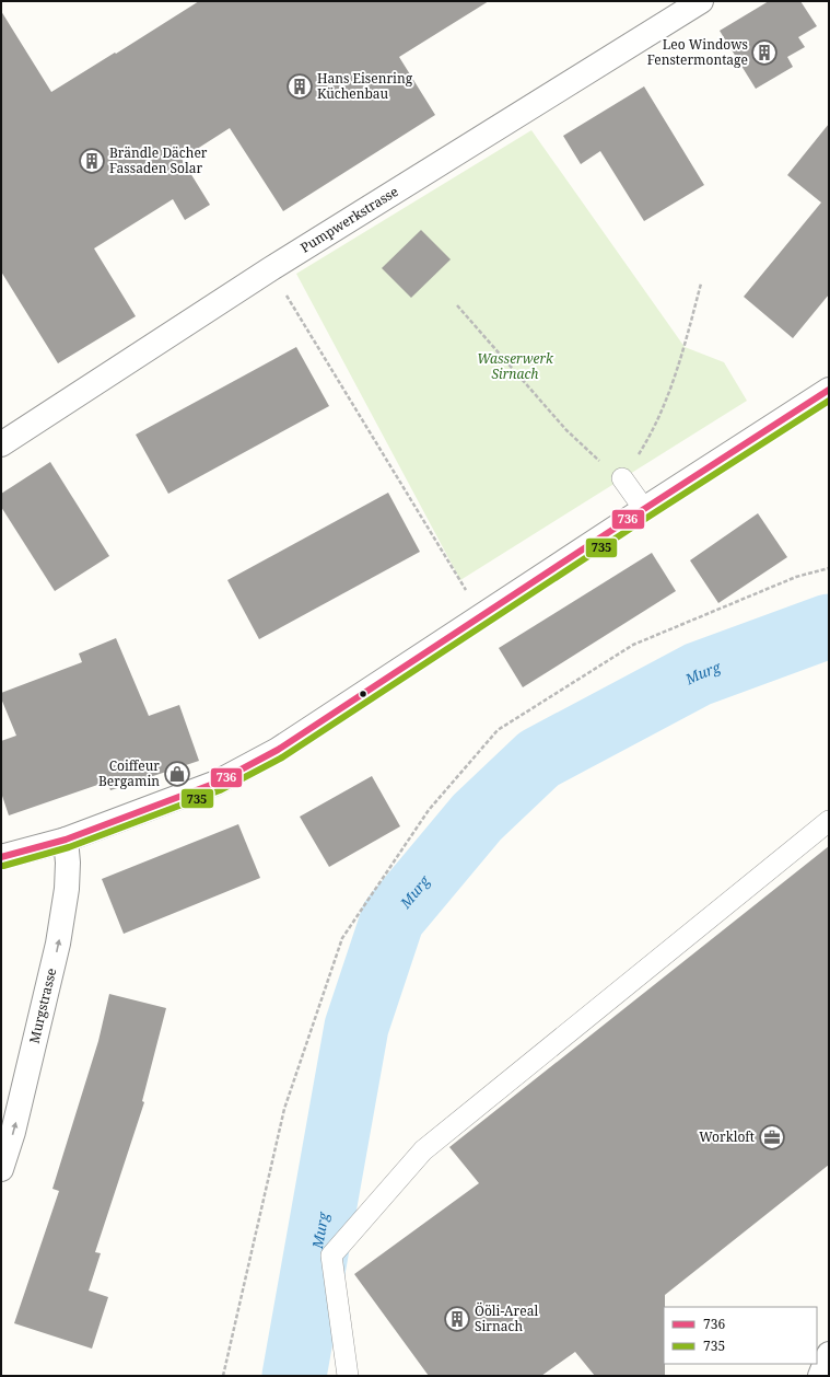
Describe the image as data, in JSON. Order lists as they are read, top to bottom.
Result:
{
  "streets": {
    "street": ["Pumpwerkstrasse", "Murgstrasse"]
  },
  "one_way": ["Murgstrasse"],
  "water": ["Murg"],
  "parks": ["Wasserwerk Sirnach"],
  "places": {
    "building": [
      "Leo Windows Fenstermontage",
      "Hans Eisenring Küchenbau",
      "Brändle Dächer Fassaden Solar",
      "Ööli-Areal Sirnach"
    ],
    "shop": ["Coiffeur Bergamin"],
    "office": ["Workloft"]
  },
  "lines": ["transit line 736", "transit line 735"],
  "legend": ["736", "735"]
}
